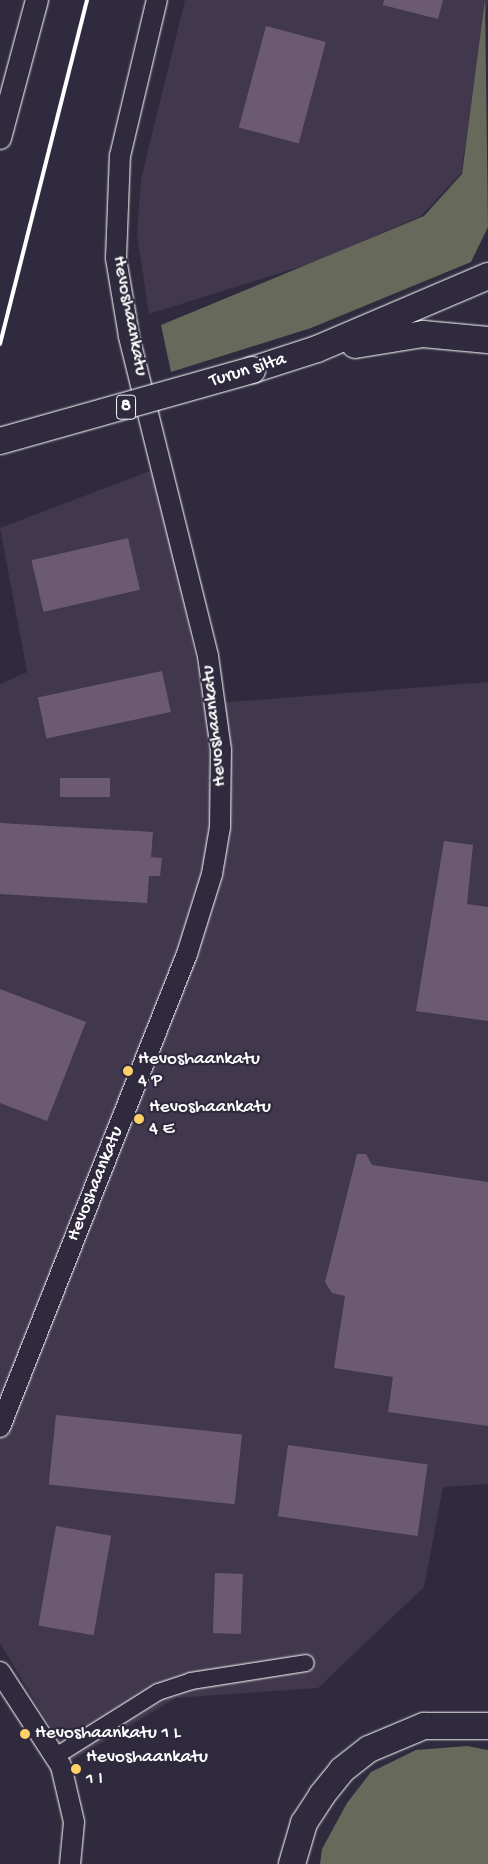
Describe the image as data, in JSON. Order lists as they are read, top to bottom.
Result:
{
  "streets": {
    "highway": ["Turun silta", "8"],
    "street": ["Hevoshaankatu"]
  },
  "crossings": [
    ["Turun silta", "8"]
  ],
  "places": [
    "Hevoshaankatu 4 P",
    "Hevoshaankatu 4 E",
    "Hevoshaankatu 1 L",
    "Hevoshaankatu 1 I"
  ]
}
